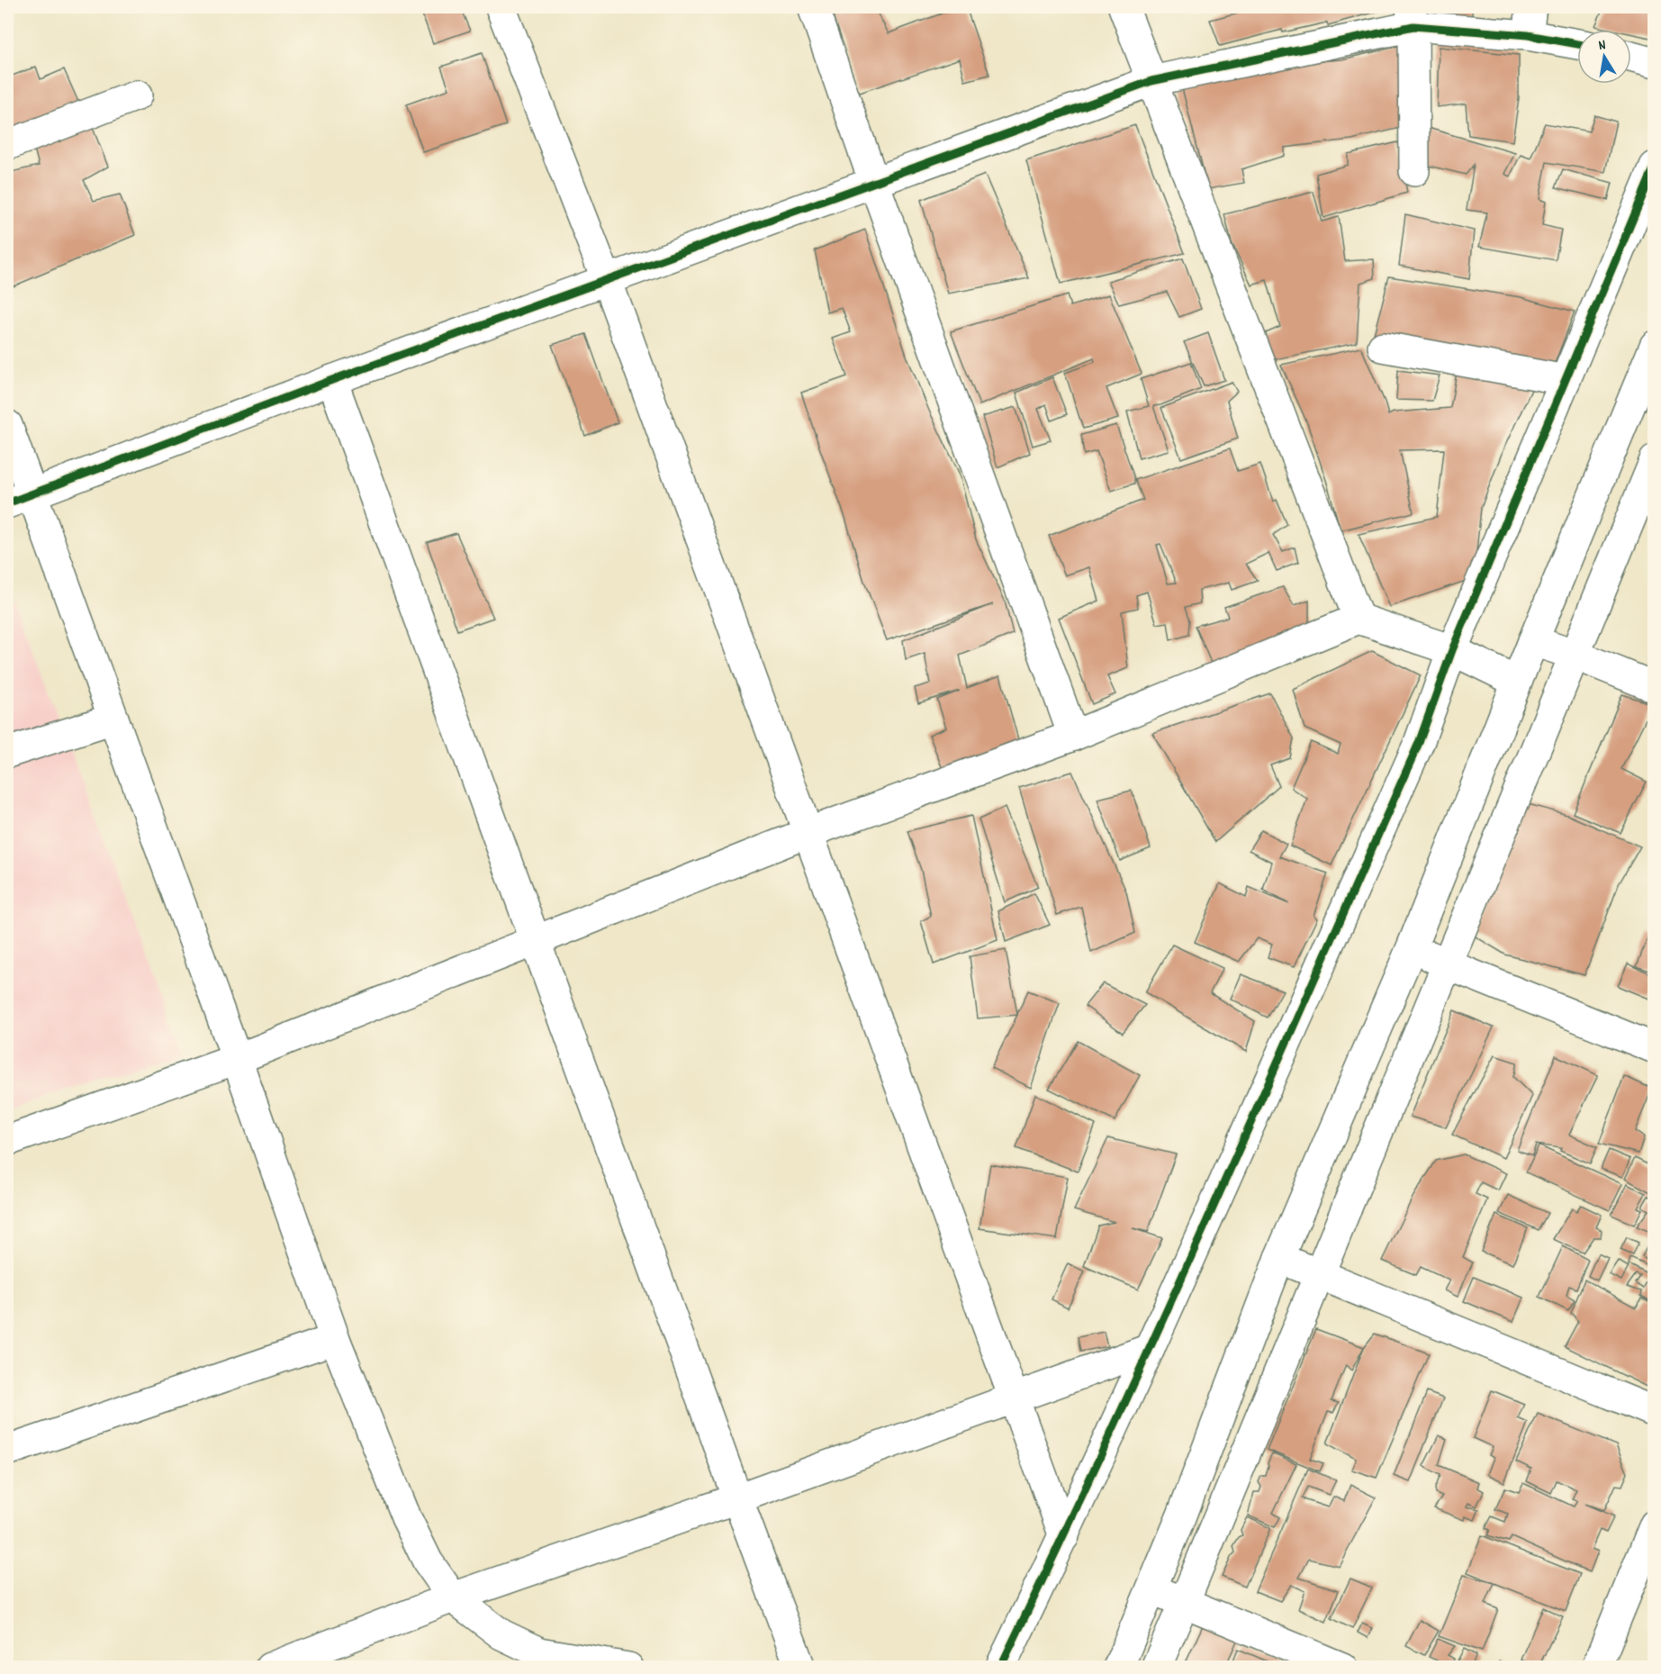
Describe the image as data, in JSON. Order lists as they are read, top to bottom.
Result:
{
  "north": "top"
}
